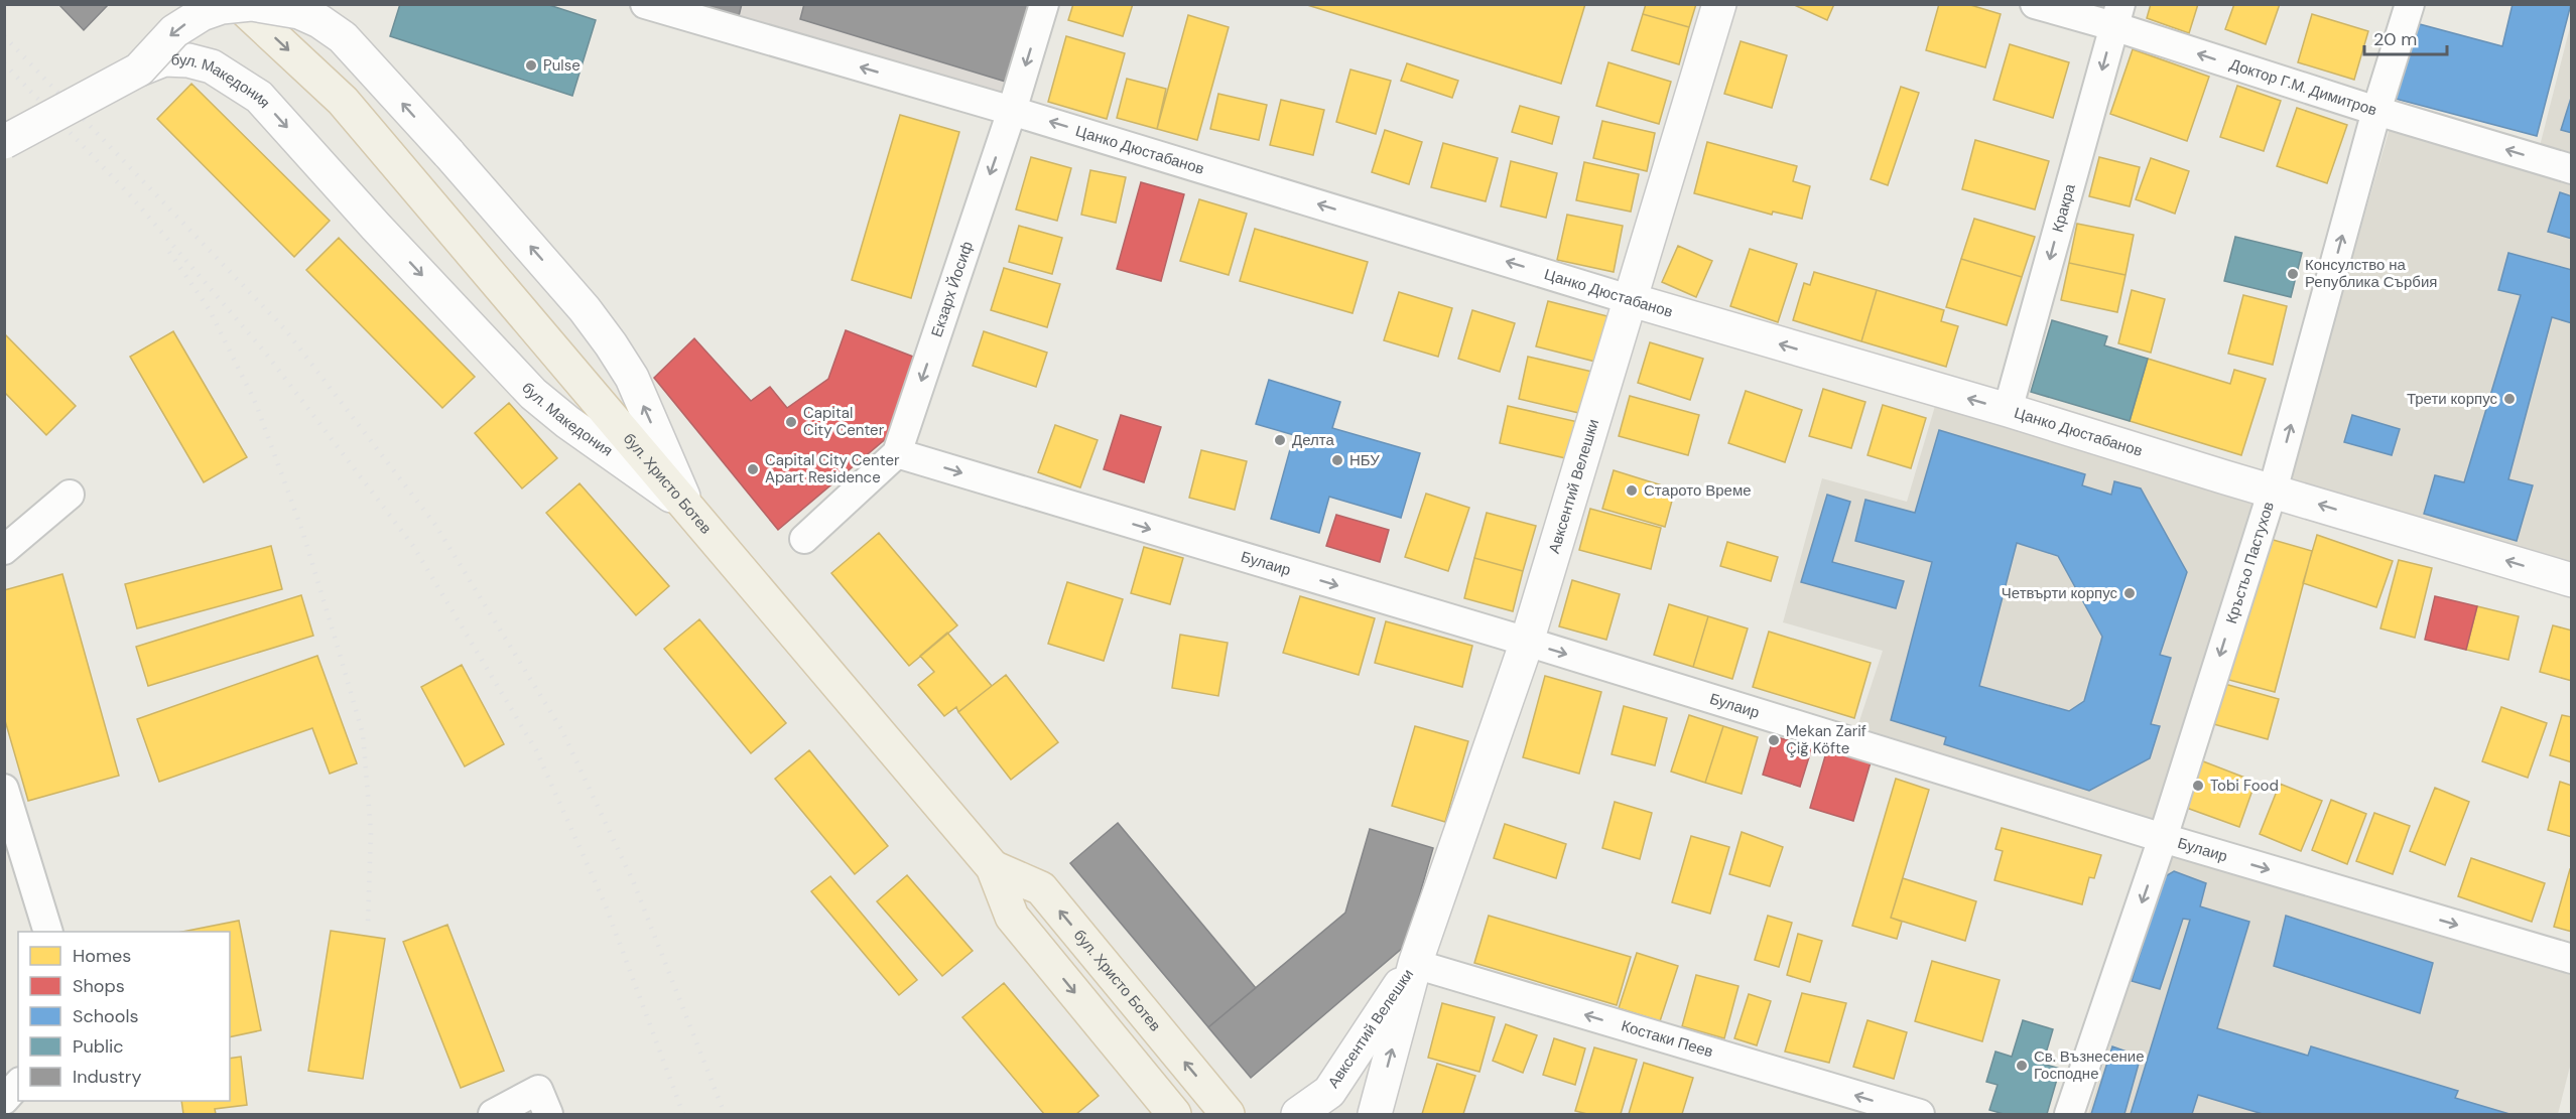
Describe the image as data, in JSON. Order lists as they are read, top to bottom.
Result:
{
  "streets": {
    "main road": ["бул. Христо Ботев"],
    "street": [
      "бул. Македония",
      "Доктор Г.М. Димитров",
      "Цанко Дюстабанов",
      "Кракра",
      "Екзарх Йосиф",
      "Авксентий Велешки",
      "Кръстьо Пастухов",
      "Булаир",
      "Костаки Пеев"
    ]
  },
  "crossings": [
    ["бул. Македония", "бул. Христо Ботев"],
    ["Доктор Г.М. Димитров", "Кракра"],
    ["Доктор Г.М. Димитров", "Кръстьо Пастухов"],
    ["Цанко Дюстабанов", "Кракра"],
    ["Цанко Дюстабанов", "Екзарх Йосиф"],
    ["Цанко Дюстабанов", "Авксентий Велешки"],
    ["Цанко Дюстабанов", "Кръстьо Пастухов"],
    ["Екзарх Йосиф", "Булаир"],
    ["Авксентий Велешки", "Булаир"],
    ["Авксентий Велешки", "Костаки Пеев"],
    ["Кръстьо Пастухов", "Булаир"]
  ],
  "one_way": [
    "Доктор Г.М. Димитров",
    "Цанко Дюстабанов",
    "Кракра",
    "Екзарх Йосиф",
    "Булаир",
    "Костаки Пеев"
  ],
  "places": [
    "Pulse",
    "Консулство на Република Сърбия",
    "Трети корпус",
    "Capital City Center",
    "Делта",
    "НБУ",
    "Capital City Center Apart Residence",
    "Старото Време",
    "Четвърти корпус",
    "Mekan Zarif Çiğ Köfte",
    "Tobi Food",
    "Св. Възнесение Господне"
  ],
  "legend": [
    "Homes",
    "Shops",
    "Schools",
    "Public",
    "Industry"
  ],
  "scale_bar": "20 m"
}
